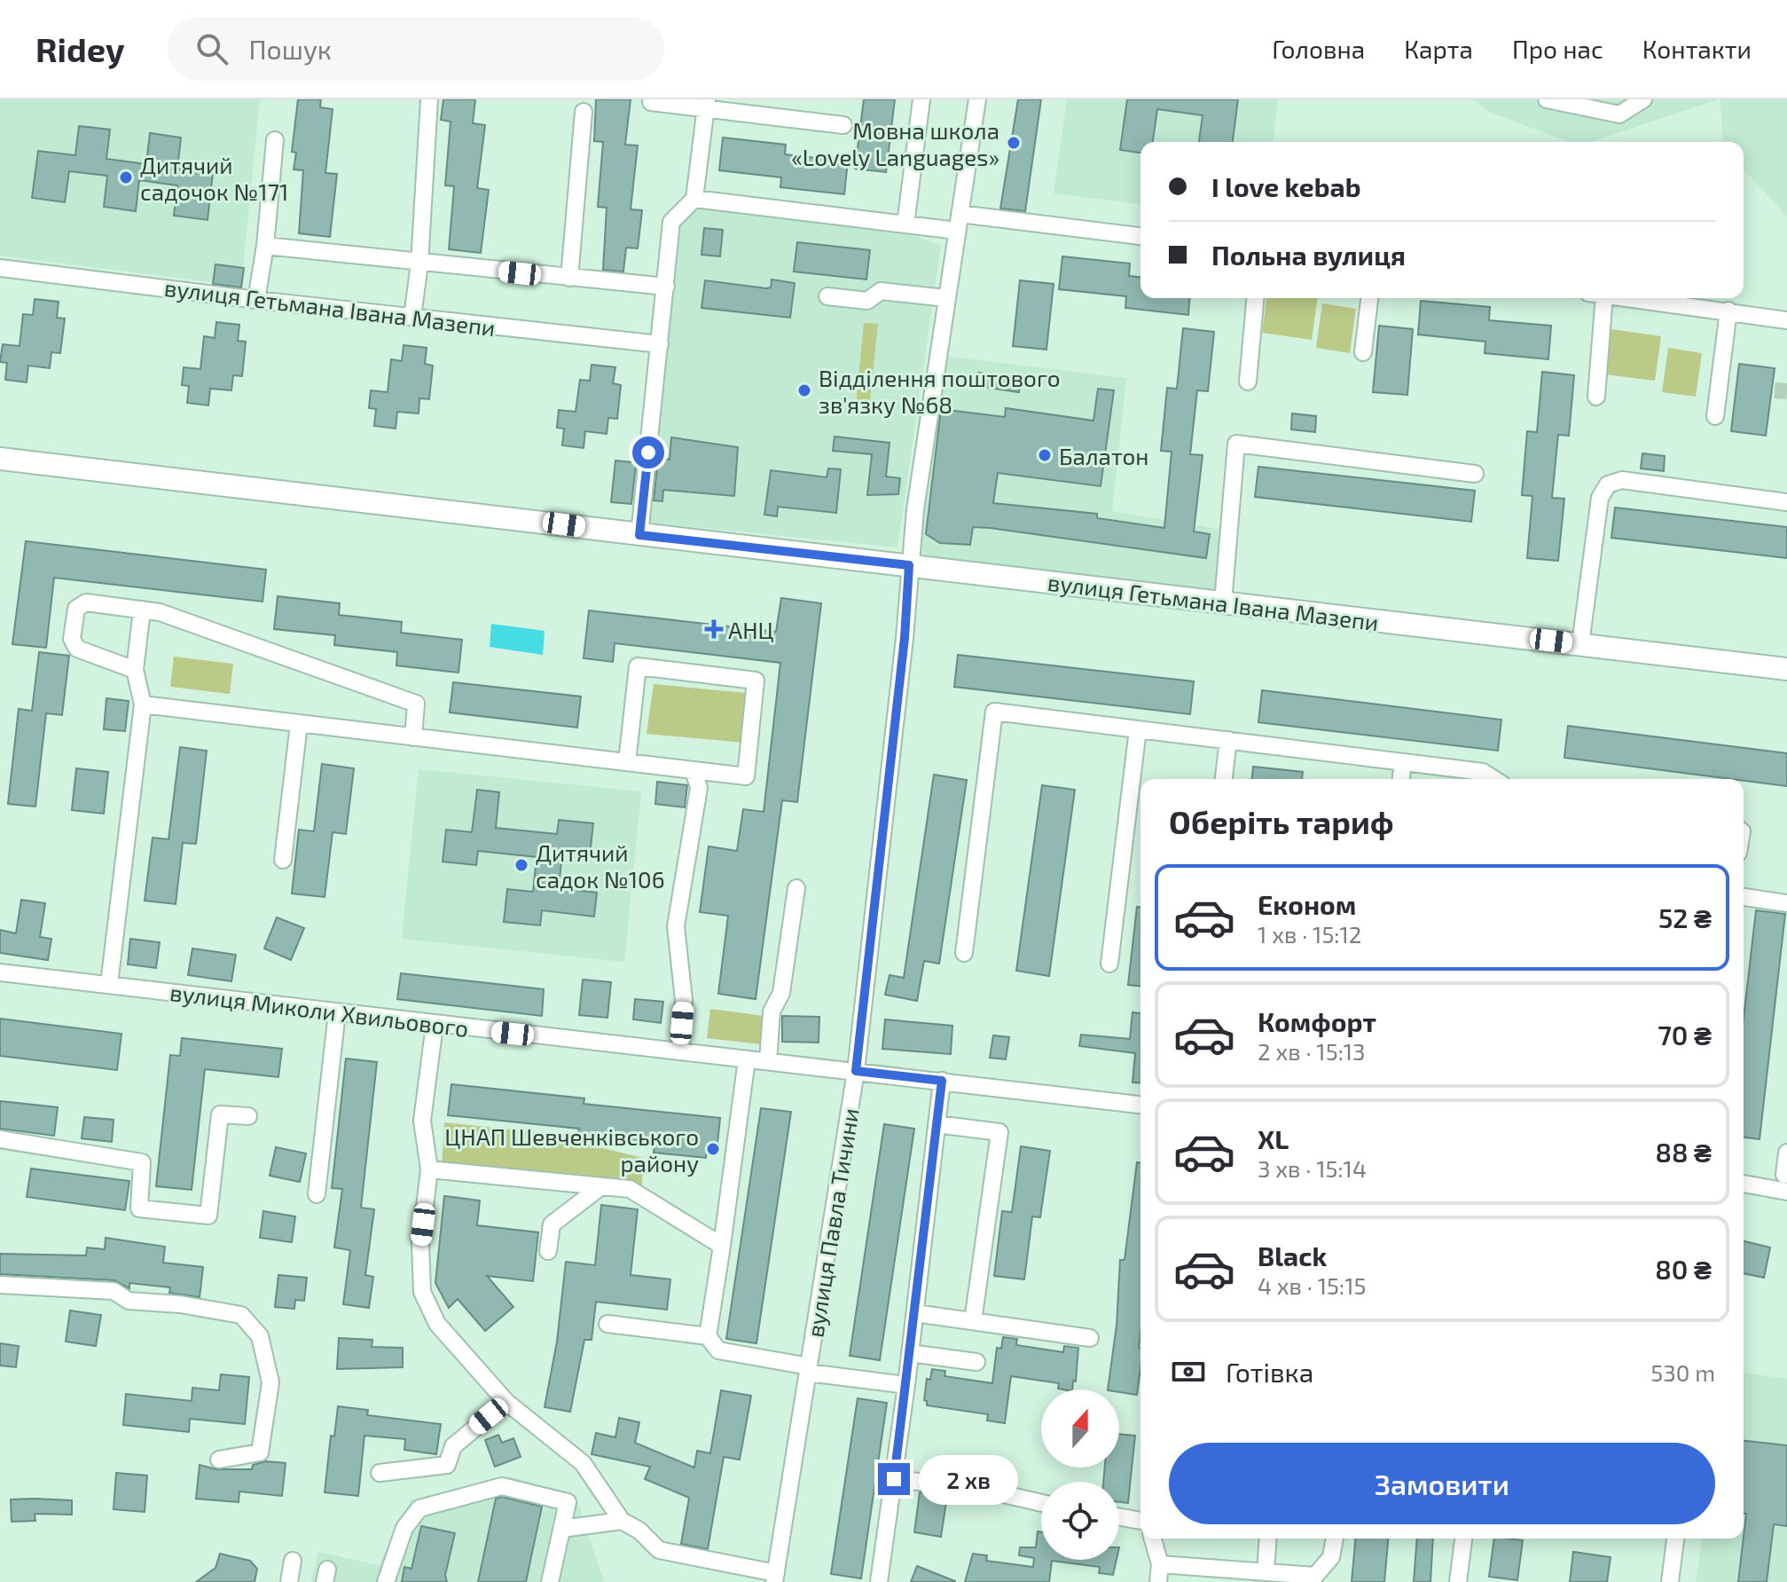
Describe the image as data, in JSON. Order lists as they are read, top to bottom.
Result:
{
  "streets": {
    "main road": ["вулиця Гетьмана Івана Мазепи"],
    "street": ["вулиця Миколи Хвильового", "вулиця Павла Тичини"]
  },
  "crossings": [
    ["вулиця Гетьмана Івана Мазепи", "вулиця Павла Тичини"],
    ["вулиця Миколи Хвильового", "вулиця Павла Тичини"]
  ],
  "places": {
    "other": [
      "Мовна школа «Lovely Languages»",
      "Дитячий садочок №171",
      "Відділення поштового зв'язку №68",
      "Балатон",
      "Дитячий садок №106",
      "ЦНАП Шевченківського району"
    ],
    "health": ["АНЦ"]
  },
  "north": "top",
  "page": {
    "header": "Ridey",
    "search": "Пошук",
    "nav": [
      "Головна",
      "Карта",
      "Про нас",
      "Контакти"
    ],
    "banner": ["I love kebab", "Польна вулиця"],
    "heading": "Оберіть тариф",
    "list": [
      {
        "name": "Економ",
        "note": "1 хв · 15:12",
        "value": "52 ₴"
      },
      {
        "name": "Комфорт",
        "note": "2 хв · 15:13",
        "value": "70 ₴"
      },
      {
        "name": "XL",
        "note": "3 хв · 15:14",
        "value": "88 ₴"
      },
      {
        "name": "Black",
        "note": "4 хв · 15:15",
        "value": "80 ₴"
      }
    ],
    "pay": ["Готівка", "530 m"],
    "buttons": "Замовити",
    "bubble": "2 хв"
  }
}
